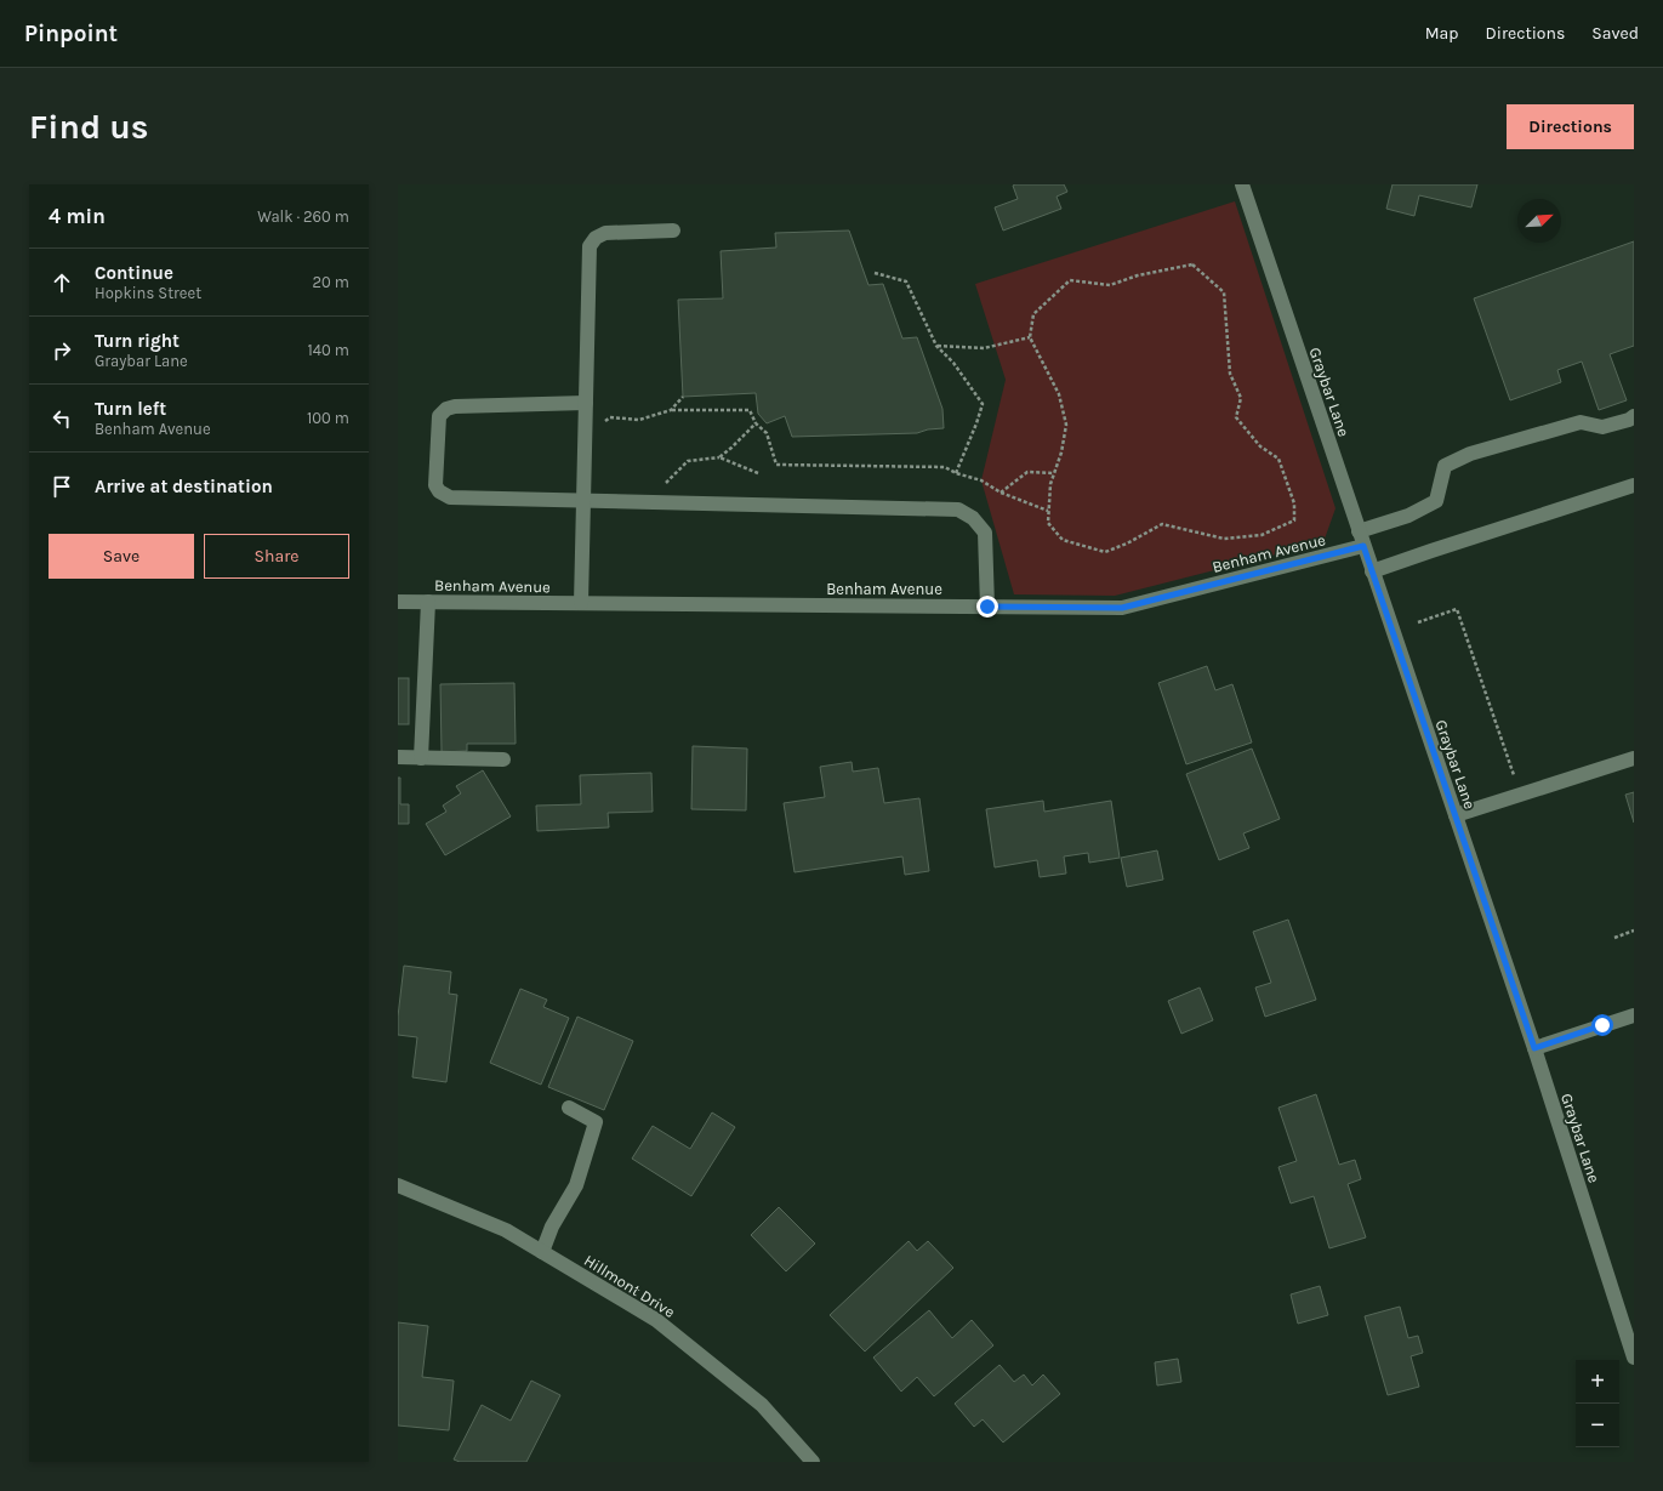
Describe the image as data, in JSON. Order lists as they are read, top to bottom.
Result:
{
  "streets": {
    "street": ["Graybar Lane", "Benham Avenue", "Hillmont Drive"]
  },
  "crossings": [
    ["Graybar Lane", "Benham Avenue"]
  ],
  "north": "top right",
  "page": {
    "header": "Pinpoint",
    "nav": ["Map", "Directions", "Saved"],
    "buttons": [
      "Directions",
      ["Save", "Share"]
    ],
    "title": "Find us",
    "heading": ["4 min", "Walk · 260 m"],
    "list": [
      ["Continue", "Hopkins Street", "20 m"],
      ["Turn right", "Graybar Lane", "140 m"],
      ["Turn left", "Benham Avenue", "100 m"],
      "Arrive at destination"
    ],
    "map_buttons": ["+", "−"]
  }
}
